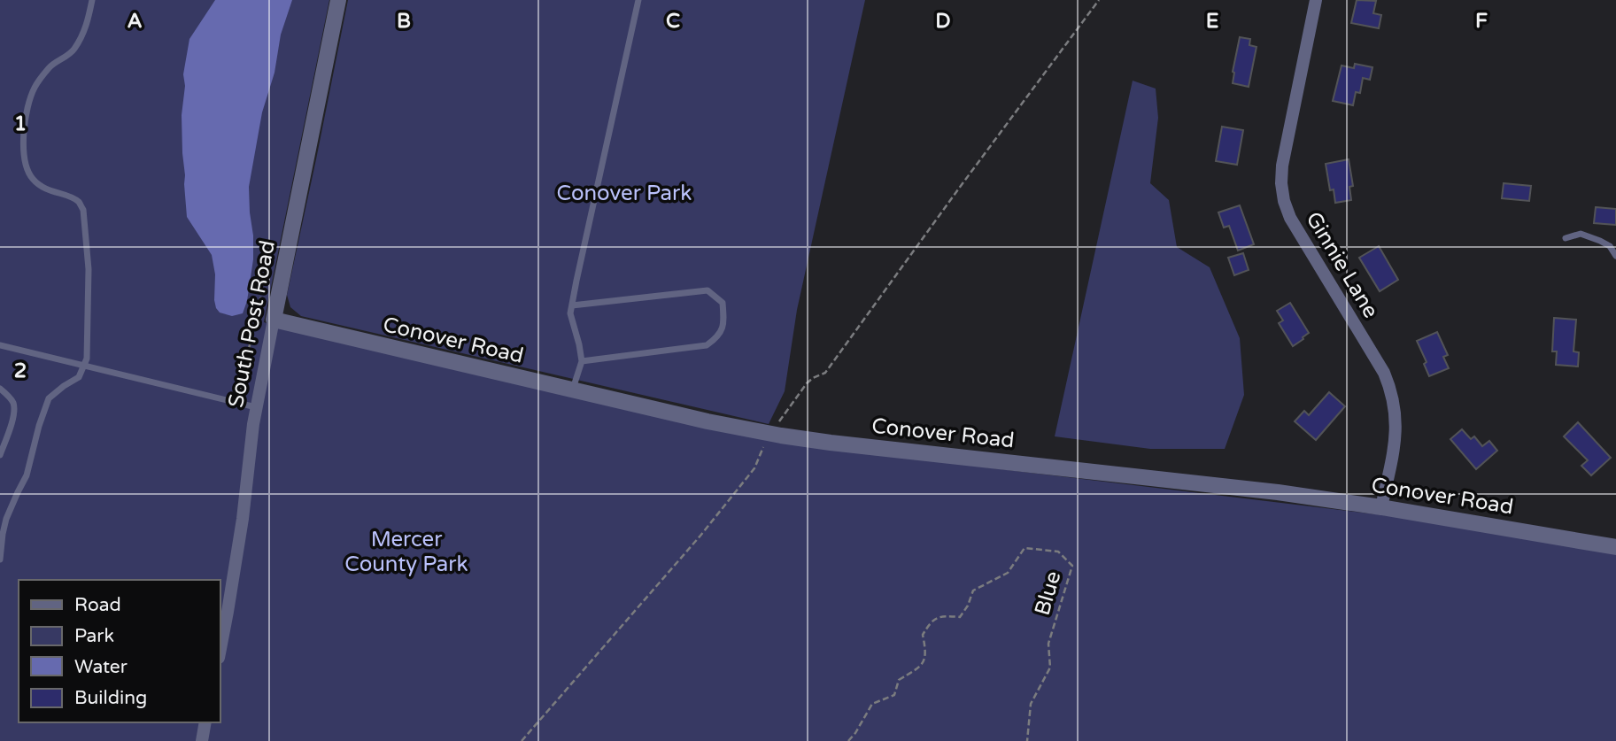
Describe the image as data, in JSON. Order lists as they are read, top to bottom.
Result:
{
  "streets": {
    "street": ["Ginnie Lane", "South Post Road", "Conover Road"],
    "path": ["Blue"]
  },
  "crossings": [
    ["Ginnie Lane", "Conover Road"],
    ["South Post Road", "Conover Road"]
  ],
  "parks": ["Conover Park", "Mercer County Park"],
  "legend": [
    "Road",
    "Park",
    "Water",
    "Building"
  ],
  "grid": {
    "columns": [
      "A",
      "B",
      "C",
      "D",
      "E",
      "F"
    ],
    "rows": ["1", "2"]
  }
}
